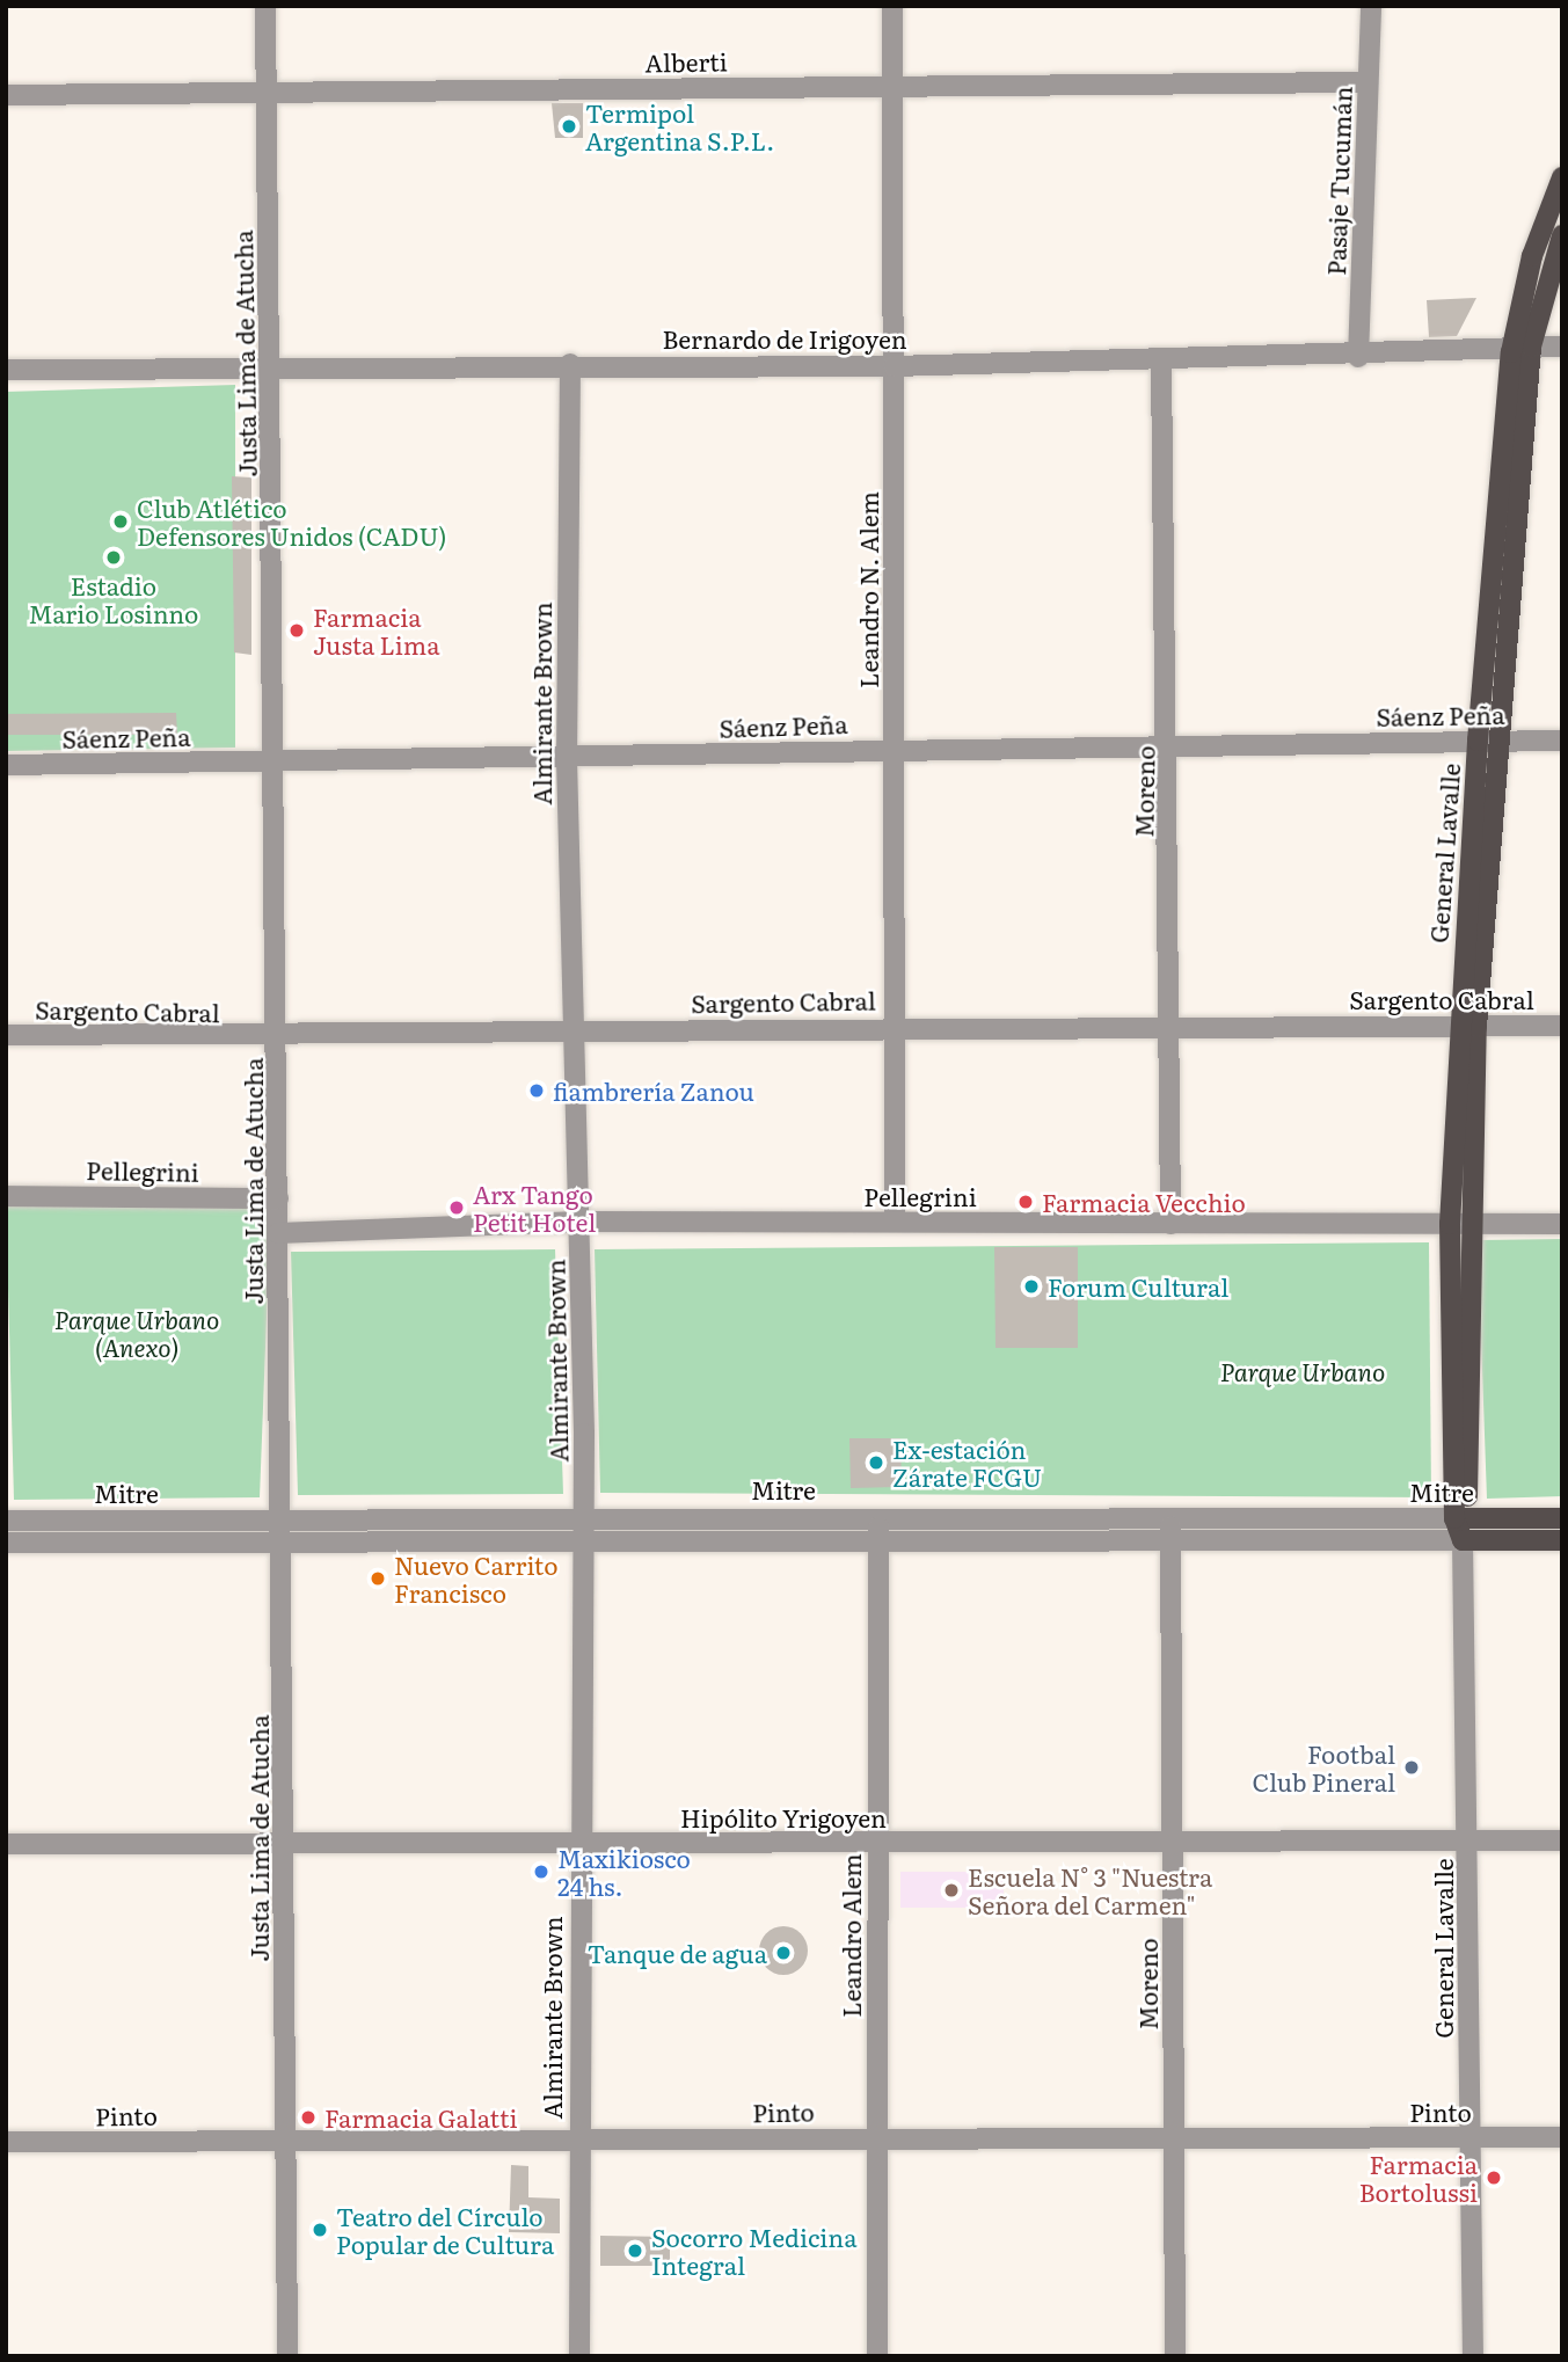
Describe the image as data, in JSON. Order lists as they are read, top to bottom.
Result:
{
  "streets": {
    "main road": ["General Lavalle", "Mitre"],
    "street": [
      "Alberti",
      "Pasaje Tucumán",
      "Bernardo de Irigoyen",
      "Justa Lima de Atucha",
      "Leandro N. Alem",
      "Almirante Brown",
      "Sáenz Peña",
      "Moreno",
      "Sargento Cabral",
      "Pellegrini",
      "Hipólito Yrigoyen",
      "Leandro Alem",
      "Pinto"
    ]
  },
  "crossings": [
    ["Alberti", "Pasaje Tucumán"],
    ["Alberti", "Justa Lima de Atucha"],
    ["Alberti", "Leandro N. Alem"],
    ["Pasaje Tucumán", "Bernardo de Irigoyen"],
    ["Bernardo de Irigoyen", "Justa Lima de Atucha"],
    ["Bernardo de Irigoyen", "Leandro N. Alem"],
    ["Bernardo de Irigoyen", "Almirante Brown"],
    ["Bernardo de Irigoyen", "Moreno"],
    ["Bernardo de Irigoyen", "General Lavalle"],
    ["Justa Lima de Atucha", "Sáenz Peña"],
    ["Justa Lima de Atucha", "Sargento Cabral"],
    ["Justa Lima de Atucha", "Pellegrini"],
    ["Justa Lima de Atucha", "Mitre"],
    ["Justa Lima de Atucha", "Hipólito Yrigoyen"],
    ["Justa Lima de Atucha", "Pinto"],
    ["Leandro N. Alem", "Sáenz Peña"],
    ["Leandro N. Alem", "Sargento Cabral"],
    ["Leandro N. Alem", "Pellegrini"],
    ["Almirante Brown", "Sáenz Peña"],
    ["Almirante Brown", "Sargento Cabral"],
    ["Almirante Brown", "Pellegrini"],
    ["Almirante Brown", "Mitre"],
    ["Almirante Brown", "Hipólito Yrigoyen"],
    ["Almirante Brown", "Pinto"],
    ["Sáenz Peña", "Moreno"],
    ["Sáenz Peña", "General Lavalle"],
    ["Moreno", "Sargento Cabral"],
    ["Moreno", "Pellegrini"],
    ["Moreno", "Mitre"],
    ["Moreno", "Hipólito Yrigoyen"],
    ["Moreno", "Pinto"],
    ["General Lavalle", "Sargento Cabral"],
    ["General Lavalle", "Pellegrini"],
    ["General Lavalle", "Mitre"],
    ["General Lavalle", "Hipólito Yrigoyen"],
    ["General Lavalle", "Pinto"],
    ["Mitre", "Leandro Alem"],
    ["Hipólito Yrigoyen", "Leandro Alem"],
    ["Leandro Alem", "Pinto"]
  ],
  "parks": ["Parque Urbano (Anexo)", "Parque Urbano"],
  "places": [
    "Termipol Argentina S.P.L.",
    "Club Atlético Defensores Unidos (CADU)",
    "Estadio Mario Losinno",
    "Farmacia Justa Lima",
    "fiambrería Zanou",
    "Farmacia Vecchio",
    "Arx Tango Petit Hotel",
    "Forum Cultural",
    "Ex-estación Zárate FCGU",
    "Nuevo Carrito Francisco",
    "Footbal Club Pineral",
    "Maxikiosco 24 hs.",
    "Escuela N° 3 \"Nuestra Señora del Carmen\"",
    "Tanque de agua",
    "Farmacia Galatti",
    "Farmacia Bortolussi",
    "Teatro del Círculo Popular de Cultura",
    "Socorro Medicina Integral"
  ]
}
